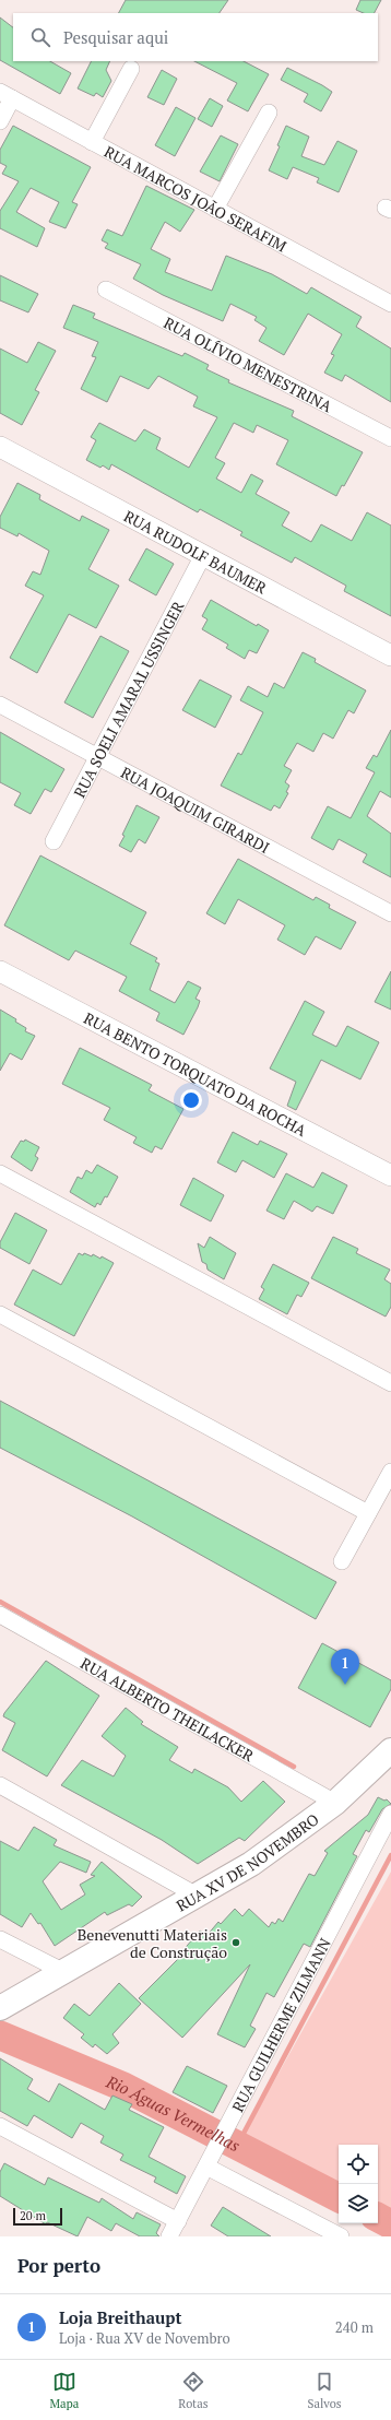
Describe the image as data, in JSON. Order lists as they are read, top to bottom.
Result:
{
  "streets": {
    "main road": ["RUA XV DE NOVEMBRO"],
    "street": [
      "RUA MARCOS JOÃO SERAFIM",
      "RUA OLÍVIO MENESTRINA",
      "RUA RUDOLF BAUMER",
      "RUA SOELI AMARAL USSINGER",
      "RUA JOAQUIM GIRARDI",
      "RUA BENTO TORQUATO DA ROCHA",
      "RUA ALBERTO THEILACKER",
      "RUA GUILHERME ZILMANN"
    ]
  },
  "crossings": [
    ["RUA RUDOLF BAUMER", "RUA SOELI AMARAL USSINGER"],
    ["RUA SOELI AMARAL USSINGER", "RUA JOAQUIM GIRARDI"],
    ["RUA ALBERTO THEILACKER", "RUA XV DE NOVEMBRO"]
  ],
  "water": ["Rio Águas Vermelhas"],
  "places": ["Benevenutti Materiais de Construção"],
  "scale_bar": "20 m",
  "page": {
    "search": "Pesquisar aqui",
    "pins": "1",
    "scale": "20 m",
    "heading": "Por perto",
    "list": [
      {
        "mark": "1",
        "name": "Loja Breithaupt",
        "note": "Loja · Rua XV de Novembro",
        "value": "240 m"
      }
    ],
    "nav": ["Mapa", "Rotas", "Salvos"]
  }
}
